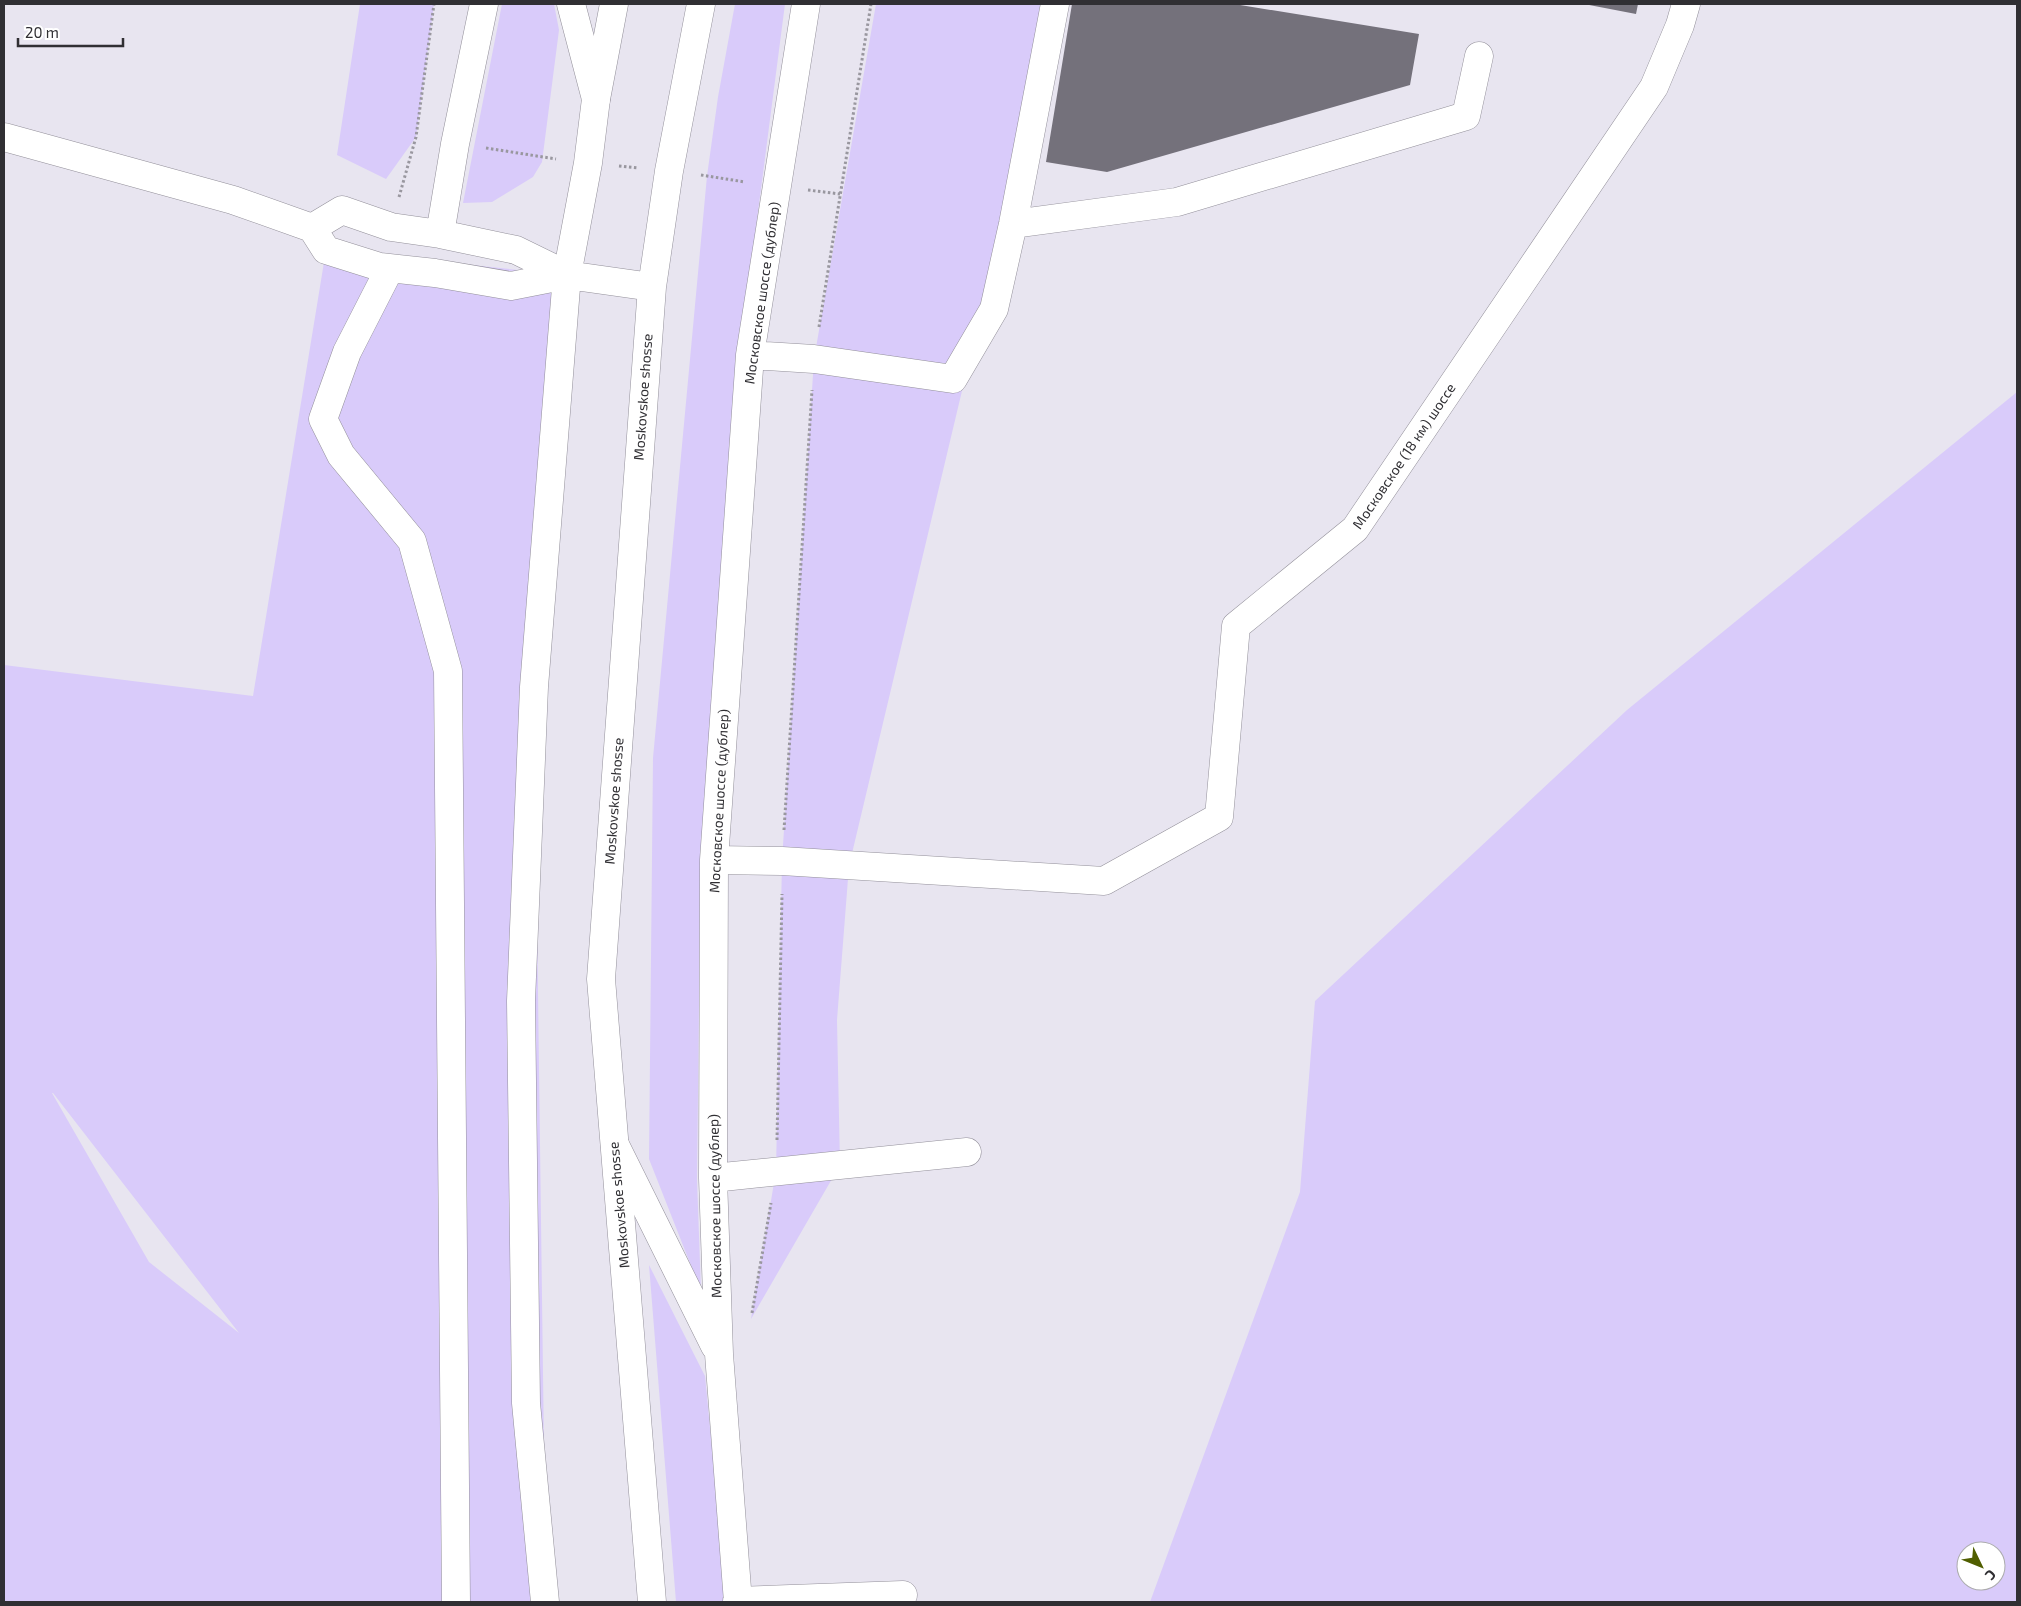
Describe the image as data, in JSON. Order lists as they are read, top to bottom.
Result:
{
  "streets": {
    "street": ["Московское шоссе (дублер)", "Moskovskoe shosse", "Московское (18 км) шоссе"]
  },
  "scale_bar": "20 m",
  "north": "bottom right"
}
